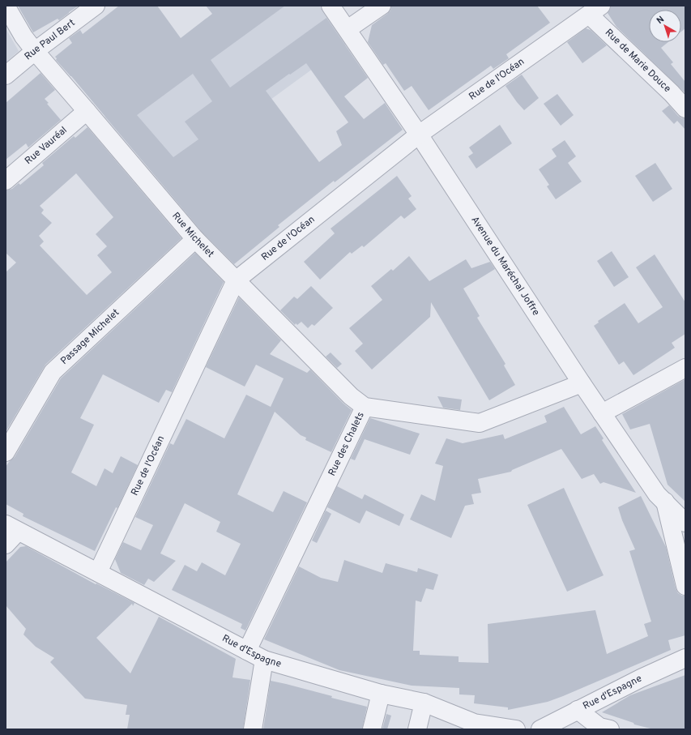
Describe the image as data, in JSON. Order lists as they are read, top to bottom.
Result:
{
  "streets": {
    "street": [
      "Rue Paul Bert",
      "Rue de Marie Douce",
      "Rue de l'Océan",
      "Rue Vauréal",
      "Rue Michelet",
      "Avenue du Maréchal Joffre",
      "Passage Michelet",
      "Rue des Chalets",
      "Rue d'Espagne"
    ]
  },
  "crossings": [
    ["Rue Paul Bert", "Rue Michelet"],
    ["Rue de Marie Douce", "Rue de l'Océan"],
    ["Rue de l'Océan", "Rue Michelet"],
    ["Rue de l'Océan", "Avenue du Maréchal Joffre"],
    ["Rue de l'Océan", "Rue d'Espagne"],
    ["Rue Vauréal", "Rue Michelet"],
    ["Rue Michelet", "Passage Michelet"],
    ["Rue Michelet", "Rue des Chalets"],
    ["Avenue du Maréchal Joffre", "Rue des Chalets"],
    ["Rue des Chalets", "Rue d'Espagne"]
  ],
  "north": "top left"
}
